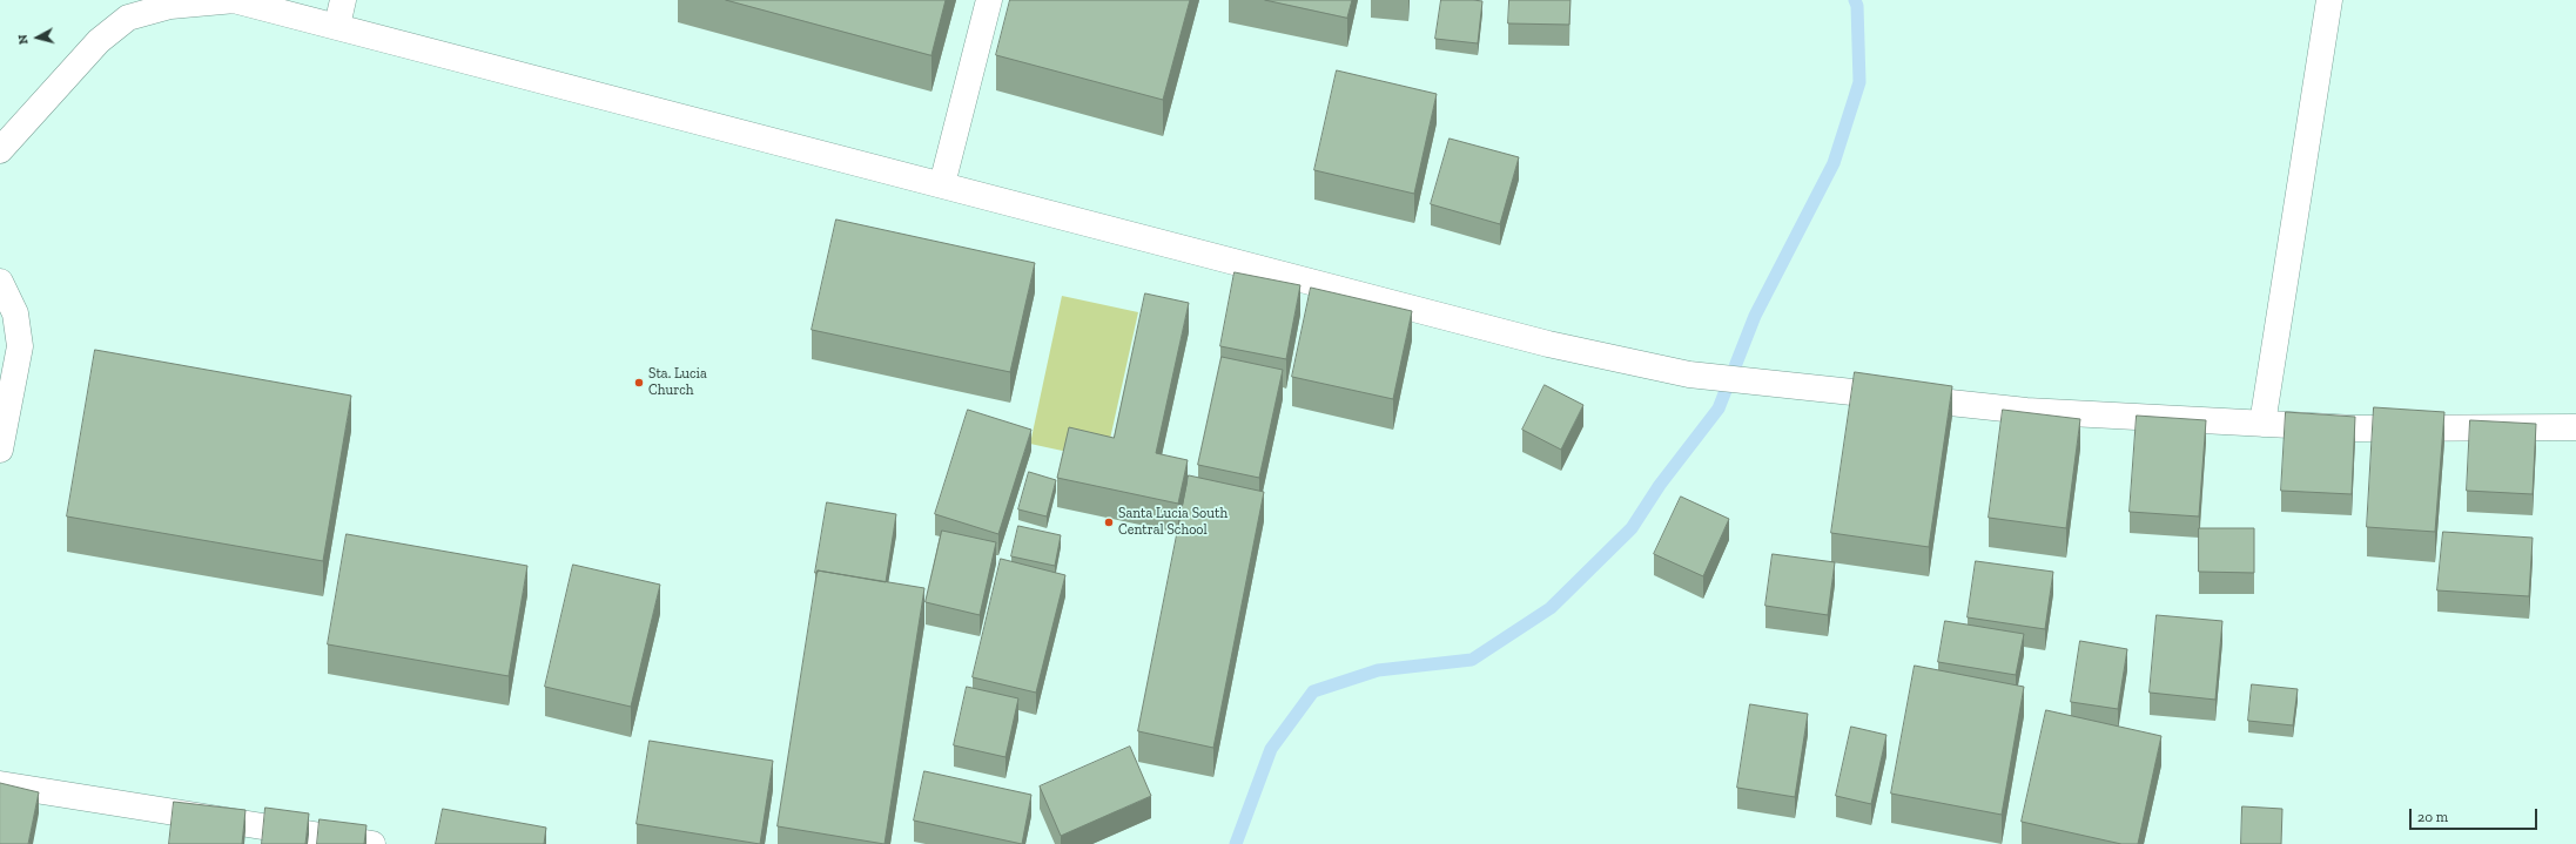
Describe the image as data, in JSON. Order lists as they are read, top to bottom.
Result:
{
  "places": ["Sta. Lucia Church", "Santa Lucia South Central School"],
  "scale_bar": "20 m",
  "north": "left"
}
